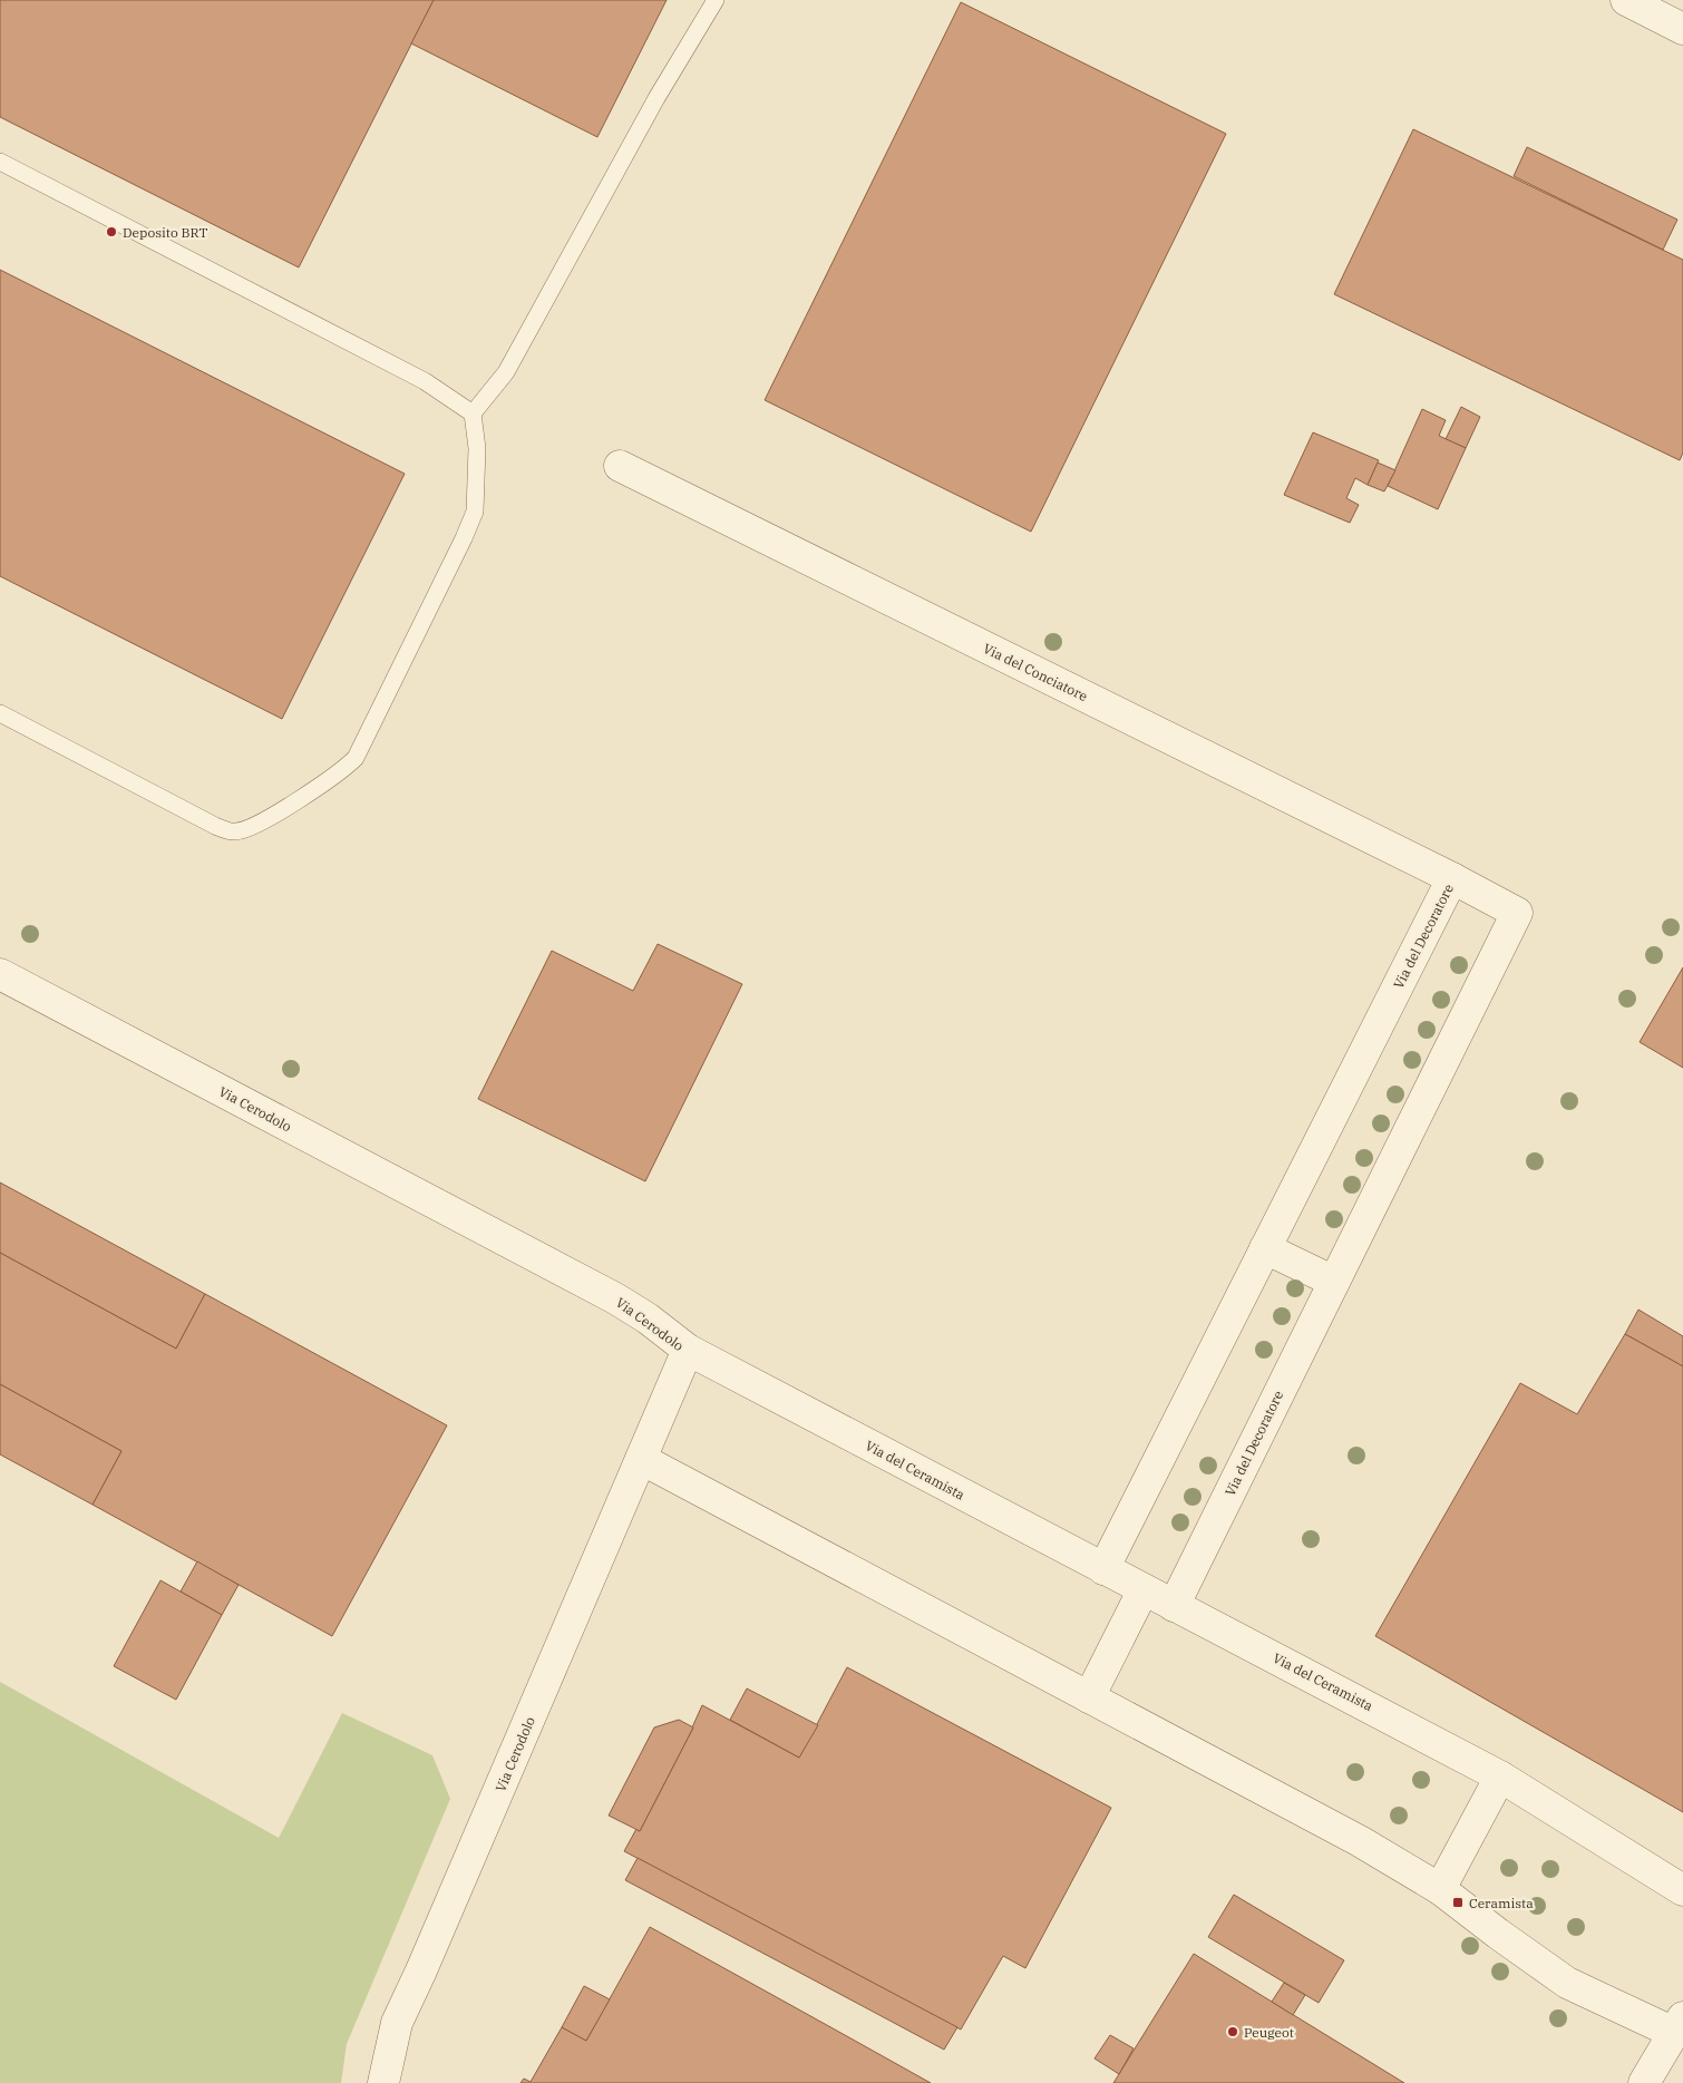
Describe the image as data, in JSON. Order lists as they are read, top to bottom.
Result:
{
  "streets": {
    "street": [
      "Via del Conciatore",
      "Via del Decoratore",
      "Via Cerodolo",
      "Via del Ceramista"
    ]
  },
  "crossings": [
    ["Via del Conciatore", "Via del Decoratore"],
    ["Via del Decoratore", "Via del Ceramista"],
    ["Via Cerodolo", "Via del Ceramista"]
  ],
  "places": {
    "other": ["Deposito BRT", "Peugeot"],
    "transit": ["Ceramista"]
  }
}
